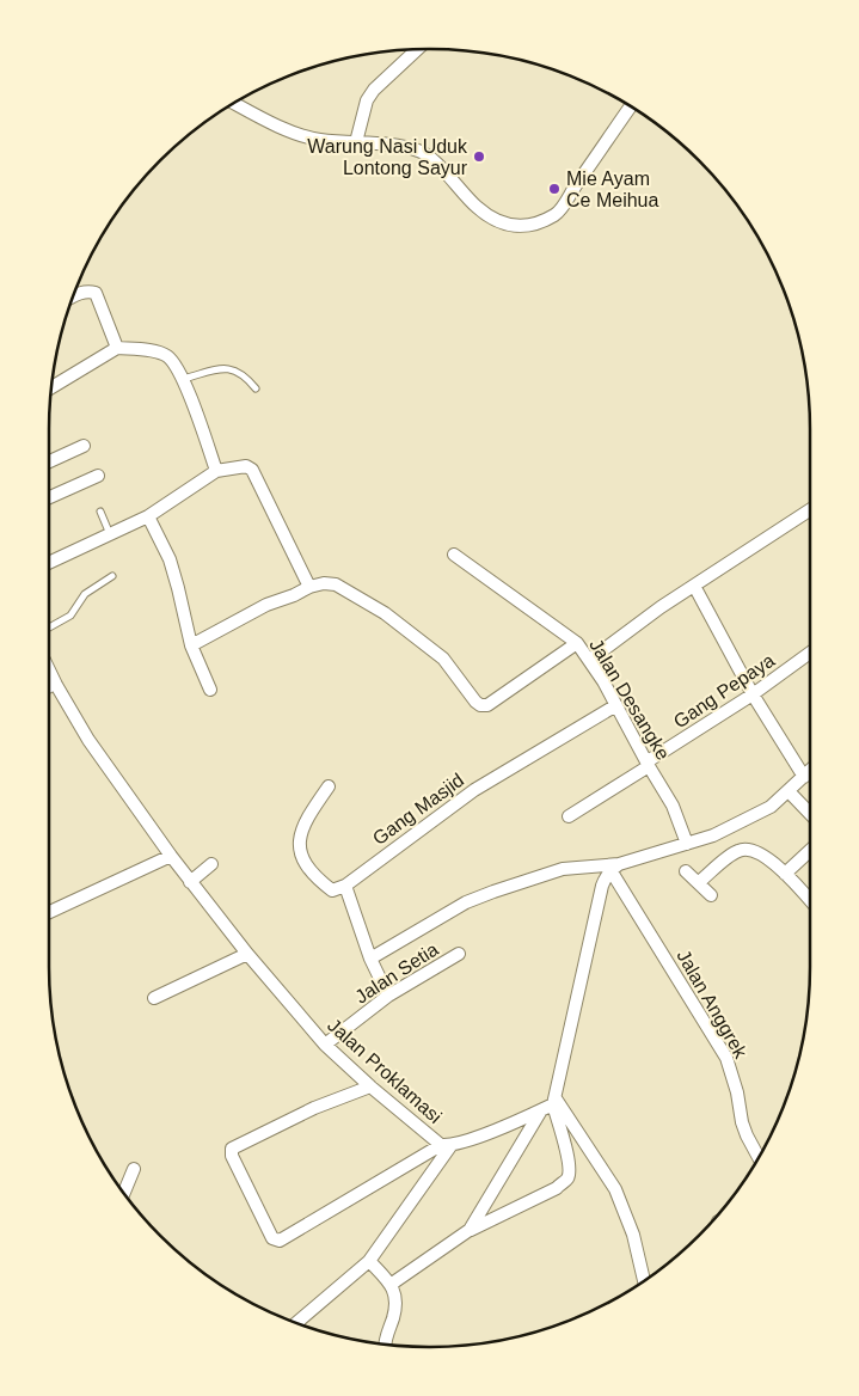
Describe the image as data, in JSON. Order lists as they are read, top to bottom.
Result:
{
  "streets": {
    "street": [
      "Gang Pepaya",
      "Jalan Desangke",
      "Gang Masjid",
      "Jalan Setia",
      "Jalan Anggrek",
      "Jalan Proklamasi"
    ]
  },
  "crossings": [
    ["Gang Pepaya", "Jalan Desangke"],
    ["Jalan Desangke", "Gang Masjid"],
    ["Jalan Setia", "Jalan Proklamasi"]
  ],
  "places": ["Warung Nasi Uduk Lontong Sayur", "Mie Ayam Ce Meihua"]
}
